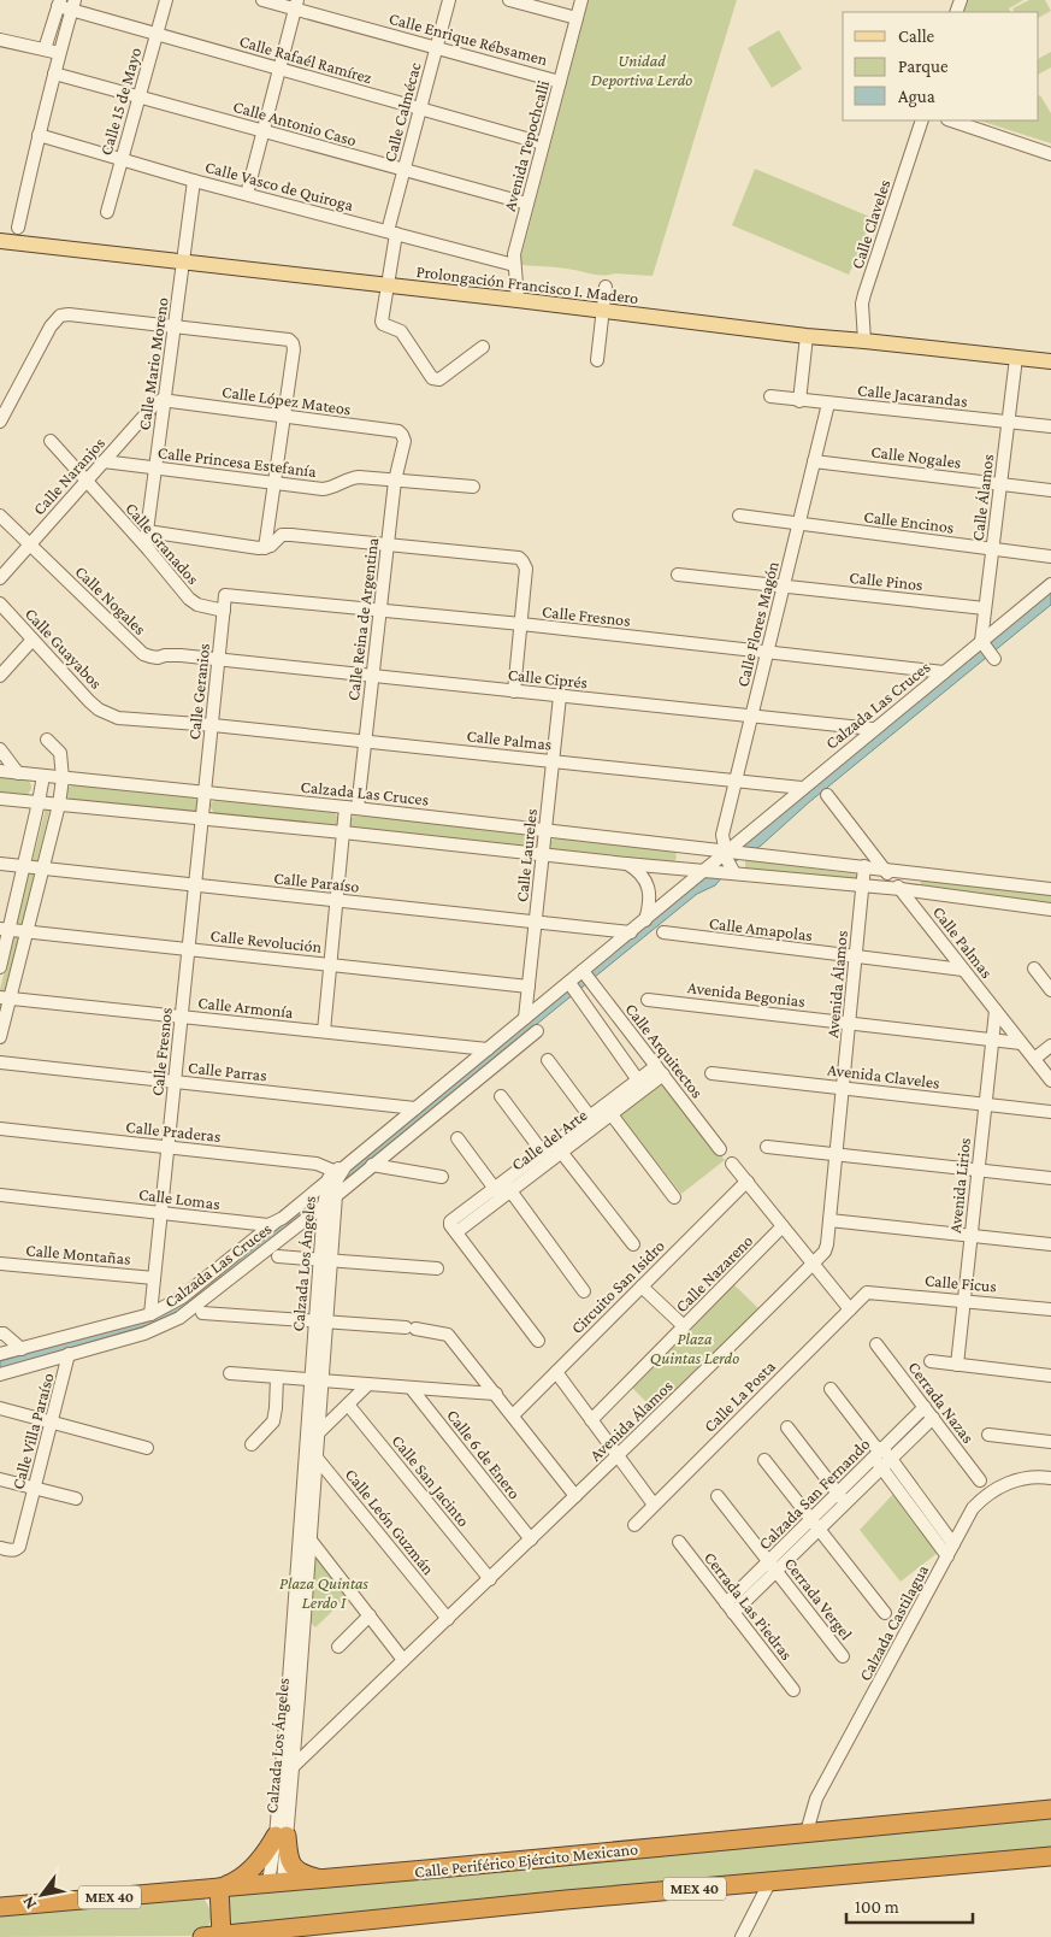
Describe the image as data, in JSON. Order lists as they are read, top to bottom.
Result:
{
  "streets": {
    "highway": ["Calle Periférico Ejército Mexicano", "MEX 40"],
    "main road": ["Prolongación Francisco I. Madero"],
    "street": [
      "Calle Enrique Rébsamen",
      "Calle Rafaél Ramírez",
      "Calle 15 de Mayo",
      "Calle Calmécac",
      "Calle Antonio Caso",
      "Avenida Tepochcalli",
      "Calle Vasco de Quiroga",
      "Calle Claveles",
      "Calle Mario Moreno",
      "Calle Jacarandas",
      "Calle López Mateos",
      "Calle Nogales",
      "Calle Princesa Estefanía",
      "Calle Naranjos",
      "Calle Álamos",
      "Calle Encinos",
      "Calle Granados",
      "Calle Pinos",
      "Calle Fresnos",
      "Calle Reina de Argentina",
      "Calle Flores Magón",
      "Calle Guayabos",
      "Calle Ciprés",
      "Calle Geranios",
      "Calzada Las Cruces",
      "Calle Palmas",
      "Calle Laureles",
      "Calle Paraíso",
      "Calle Amapolas",
      "Calle Revolución",
      "Avenida Álamos",
      "Avenida Begonias",
      "Calle Armonía",
      "Calle Arquitectos",
      "Calle Parras",
      "Avenida Claveles",
      "Calle Praderas",
      "Calle del Arte",
      "Avenida Lirios",
      "Calle Lomas",
      "Calle Montañas",
      "Calzada Los Ángeles",
      "Calle Nazareno",
      "Calle Ficus",
      "Circuito San Isidro",
      "Calle La Posta",
      "Cerrada Nazas",
      "Calle Villa Paraíso",
      "Calle 6 de Enero",
      "Calle San Jacinto",
      "Calzada San Fernando",
      "Calle León Guzmán",
      "Cerrada Vergel",
      "Cerrada Las Piedras",
      "Calzada Castilagua"
    ]
  },
  "crossings": [
    ["Calle Enrique Rébsamen", "Calle Calmécac"],
    ["Calle Enrique Rébsamen", "Avenida Tepochcalli"],
    ["Calle Rafaél Ramírez", "Calle 15 de Mayo"],
    ["Calle Rafaél Ramírez", "Calle Calmécac"],
    ["Calle Rafaél Ramírez", "Avenida Tepochcalli"],
    ["Calle 15 de Mayo", "Calle Antonio Caso"],
    ["Calle 15 de Mayo", "Calle Vasco de Quiroga"],
    ["Calle Calmécac", "Calle Antonio Caso"],
    ["Calle Calmécac", "Calle Vasco de Quiroga"],
    ["Calle Calmécac", "Prolongación Francisco I. Madero"],
    ["Calle Antonio Caso", "Avenida Tepochcalli"],
    ["Avenida Tepochcalli", "Calle Vasco de Quiroga"],
    ["Avenida Tepochcalli", "Prolongación Francisco I. Madero"],
    ["Calle Vasco de Quiroga", "Calle Mario Moreno"],
    ["Calle Claveles", "Prolongación Francisco I. Madero"],
    ["Prolongación Francisco I. Madero", "Calle Mario Moreno"],
    ["Prolongación Francisco I. Madero", "Calle Álamos"],
    ["Calle Mario Moreno", "Calle López Mateos"],
    ["Calle Mario Moreno", "Calle Princesa Estefanía"],
    ["Calle Mario Moreno", "Calle Naranjos"],
    ["Calle Mario Moreno", "Calle Granados"],
    ["Calle Jacarandas", "Calle Álamos"],
    ["Calle Jacarandas", "Calle Flores Magón"],
    ["Calle López Mateos", "Calle Naranjos"],
    ["Calle López Mateos", "Calle Reina de Argentina"],
    ["Calle Nogales", "Calle Naranjos"],
    ["Calle Nogales", "Calle Álamos"],
    ["Calle Nogales", "Calle Flores Magón"],
    ["Calle Nogales", "Calle Ciprés"],
    ["Calle Nogales", "Calle Geranios"],
    ["Calle Princesa Estefanía", "Calle Naranjos"],
    ["Calle Princesa Estefanía", "Calle Reina de Argentina"],
    ["Calle Naranjos", "Calle Granados"],
    ["Calle Álamos", "Calle Encinos"],
    ["Calle Álamos", "Calle Pinos"],
    ["Calle Álamos", "Calzada Las Cruces"],
    ["Calle Encinos", "Calle Flores Magón"],
    ["Calle Granados", "Calle Geranios"],
    ["Calle Pinos", "Calle Flores Magón"],
    ["Calle Fresnos", "Calle Reina de Argentina"],
    ["Calle Fresnos", "Calle Flores Magón"],
    ["Calle Fresnos", "Calle Geranios"],
    ["Calle Fresnos", "Calzada Las Cruces"],
    ["Calle Fresnos", "Calle Paraíso"],
    ["Calle Fresnos", "Calle Revolución"],
    ["Calle Fresnos", "Calle Armonía"],
    ["Calle Fresnos", "Calle Parras"],
    ["Calle Fresnos", "Calle Praderas"],
    ["Calle Fresnos", "Calle Lomas"],
    ["Calle Fresnos", "Calle Montañas"],
    ["Calle Reina de Argentina", "Calle Ciprés"],
    ["Calle Reina de Argentina", "Calzada Las Cruces"],
    ["Calle Reina de Argentina", "Calle Palmas"],
    ["Calle Reina de Argentina", "Calle Paraíso"],
    ["Calle Reina de Argentina", "Calle Revolución"],
    ["Calle Reina de Argentina", "Calle Armonía"],
    ["Calle Flores Magón", "Calle Ciprés"],
    ["Calle Flores Magón", "Calzada Las Cruces"],
    ["Calle Flores Magón", "Calle Palmas"],
    ["Calle Guayabos", "Calle Geranios"],
    ["Calle Guayabos", "Calle Palmas"],
    ["Calle Ciprés", "Calle Geranios"],
    ["Calle Ciprés", "Calzada Las Cruces"],
    ["Calle Ciprés", "Calle Laureles"],
    ["Calle Geranios", "Calzada Las Cruces"],
    ["Calle Geranios", "Calle Palmas"],
    ["Calzada Las Cruces", "Calle Palmas"],
    ["Calzada Las Cruces", "Calle Laureles"],
    ["Calzada Las Cruces", "Calle Paraíso"],
    ["Calzada Las Cruces", "Avenida Álamos"],
    ["Calzada Las Cruces", "Calle Armonía"],
    ["Calzada Las Cruces", "Calle Arquitectos"],
    ["Calzada Las Cruces", "Calle Parras"],
    ["Calzada Las Cruces", "Calle Praderas"],
    ["Calzada Las Cruces", "Calle Lomas"],
    ["Calzada Las Cruces", "Calzada Los Ángeles"],
    ["Calzada Las Cruces", "Calle Villa Paraíso"],
    ["Calle Palmas", "Calle Laureles"],
    ["Calle Palmas", "Calle Amapolas"],
    ["Calle Palmas", "Avenida Begonias"],
    ["Calle Palmas", "Avenida Lirios"],
    ["Calle Laureles", "Calle Paraíso"],
    ["Calle Laureles", "Calle Revolución"],
    ["Calle Amapolas", "Avenida Álamos"],
    ["Avenida Álamos", "Avenida Begonias"],
    ["Avenida Álamos", "Avenida Claveles"],
    ["Avenida Álamos", "Calzada Los Ángeles"],
    ["Avenida Álamos", "Calle 6 de Enero"],
    ["Avenida Álamos", "Calle San Jacinto"],
    ["Avenida Álamos", "Calle León Guzmán"],
    ["Avenida Begonias", "Avenida Lirios"],
    ["Calle Arquitectos", "Calle del Arte"],
    ["Avenida Claveles", "Avenida Lirios"],
    ["Calle Praderas", "Calzada Los Ángeles"],
    ["Avenida Lirios", "Calle Ficus"],
    ["Calzada Los Ángeles", "Calle León Guzmán"],
    ["Calzada Los Ángeles", "Calle Periférico Ejército Mexicano"],
    ["Calle Ficus", "Calle La Posta"],
    ["Cerrada Nazas", "Calzada San Fernando"],
    ["Calzada San Fernando", "Cerrada Vergel"],
    ["Calzada San Fernando", "Cerrada Las Piedras"],
    ["Calzada Castilagua", "Calle Periférico Ejército Mexicano"]
  ],
  "parks": ["Unidad Deportiva Lerdo", "Plaza Quintas Lerdo", "Plaza Quintas Lerdo I"],
  "legend": ["Calle", "Parque", "Agua"],
  "scale_bar": "100 m",
  "north": "bottom left"
}
